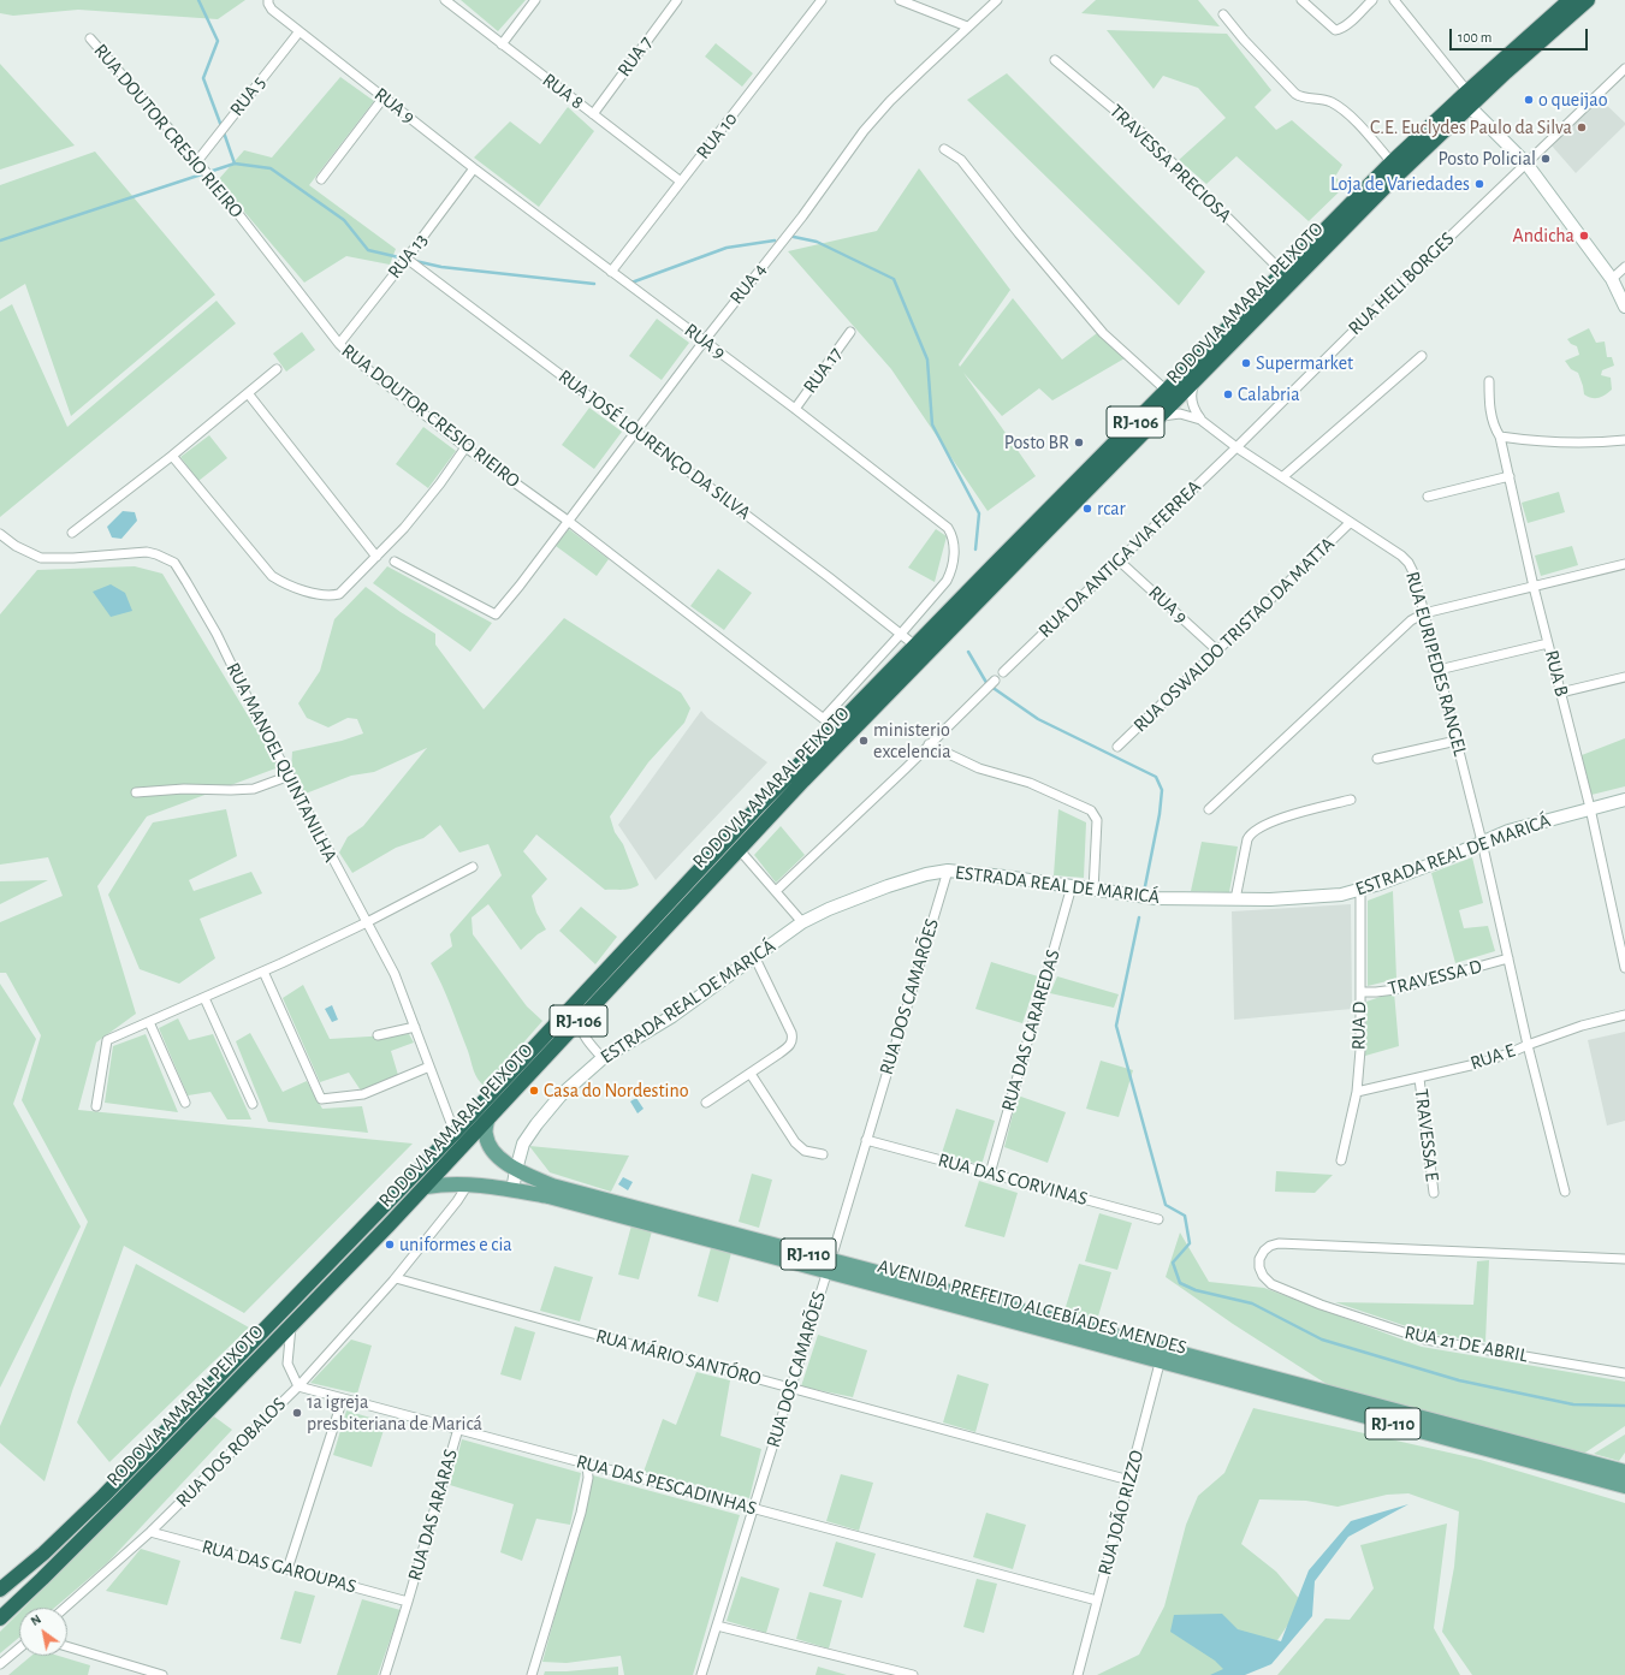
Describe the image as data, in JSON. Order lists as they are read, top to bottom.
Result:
{
  "streets": {
    "highway": ["RODOVIA AMARAL PEIXOTO", "RJ-106"],
    "main road": ["ESTRADA REAL DE MARICÁ", "RJ-110", "AVENIDA PREFEITO ALCEBÍADES MENDES"],
    "street": [
      "RUA 7",
      "RUA 8",
      "RUA 5",
      "RUA 9",
      "RUA DOUTOR CRESIO RIEIRO",
      "RUA 10",
      "TRAVESSA PRECIOSA",
      "RUA 13",
      "RUA 4",
      "RUA HELI BORGES",
      "RUA 17",
      "RUA JOSÉ LOURENÇO DA SILVA",
      "RUA DA ANTIGA VIA FERREA",
      "RUA OSWALDO TRISTAO DA MATTA",
      "RUA EURIPEDES RANGEL",
      "RUA B",
      "RUA MANOEL QUINTANILHA",
      "TRAVESSA D",
      "RUA DOS CAMARÕES",
      "RUA D",
      "RUA DAS CARAREDAS",
      "RUA E",
      "TRAVESSA E",
      "RUA DAS CORVINAS",
      "RUA 21 DE ABRIL",
      "RUA MÁRIO SANTÓRO",
      "RUA DOS ROBALOS",
      "RUA DAS PESCADINHAS",
      "RUA JOÃO RIZZO",
      "RUA DAS ARARAS",
      "RUA DAS GAROUPAS"
    ]
  },
  "crossings": [
    ["RUA 7", "RUA 8"],
    ["RUA 8", "RUA 10"],
    ["RUA 5", "RUA 9"],
    ["RUA 5", "RUA DOUTOR CRESIO RIEIRO"],
    ["RUA 9", "RUA DOUTOR CRESIO RIEIRO"],
    ["RUA 9", "RUA 10"],
    ["RUA 9", "RUA 13"],
    ["RUA 9", "RUA 4"],
    ["RUA 9", "RUA 17"],
    ["RUA 9", "RUA JOSÉ LOURENÇO DA SILVA"],
    ["RUA 9", "RUA DA ANTIGA VIA FERREA"],
    ["RUA 9", "RUA OSWALDO TRISTAO DA MATTA"],
    ["RUA DOUTOR CRESIO RIEIRO", "RUA 13"],
    ["RUA DOUTOR CRESIO RIEIRO", "RUA 4"],
    ["RUA DOUTOR CRESIO RIEIRO", "RODOVIA AMARAL PEIXOTO"],
    ["TRAVESSA PRECIOSA", "RODOVIA AMARAL PEIXOTO"],
    ["RUA 13", "RUA JOSÉ LOURENÇO DA SILVA"],
    ["RUA 4", "RUA JOSÉ LOURENÇO DA SILVA"],
    ["RUA HELI BORGES", "RUA DA ANTIGA VIA FERREA"],
    ["RUA HELI BORGES", "RUA EURIPEDES RANGEL"],
    ["RODOVIA AMARAL PEIXOTO", "RUA JOSÉ LOURENÇO DA SILVA"],
    ["RODOVIA AMARAL PEIXOTO", "RUA EURIPEDES RANGEL"],
    ["RODOVIA AMARAL PEIXOTO", "RUA MANOEL QUINTANILHA"],
    ["RODOVIA AMARAL PEIXOTO", "AVENIDA PREFEITO ALCEBÍADES MENDES"],
    ["RUA DA ANTIGA VIA FERREA", "RUA EURIPEDES RANGEL"],
    ["RUA OSWALDO TRISTAO DA MATTA", "RUA EURIPEDES RANGEL"],
    ["RUA EURIPEDES RANGEL", "ESTRADA REAL DE MARICÁ"],
    ["RUA EURIPEDES RANGEL", "TRAVESSA D"],
    ["RUA EURIPEDES RANGEL", "RUA E"],
    ["RUA B", "ESTRADA REAL DE MARICÁ"],
    ["ESTRADA REAL DE MARICÁ", "RUA DOS CAMARÕES"],
    ["ESTRADA REAL DE MARICÁ", "RUA D"],
    ["ESTRADA REAL DE MARICÁ", "RUA DAS CARAREDAS"],
    ["ESTRADA REAL DE MARICÁ", "AVENIDA PREFEITO ALCEBÍADES MENDES"],
    ["TRAVESSA D", "RUA D"],
    ["RUA DOS CAMARÕES", "RUA DAS CORVINAS"],
    ["RUA DOS CAMARÕES", "AVENIDA PREFEITO ALCEBÍADES MENDES"],
    ["RUA DOS CAMARÕES", "RUA MÁRIO SANTÓRO"],
    ["RUA DOS CAMARÕES", "RUA DAS PESCADINHAS"],
    ["RUA D", "RUA E"],
    ["RUA DAS CARAREDAS", "RUA DAS CORVINAS"],
    ["RUA E", "TRAVESSA E"],
    ["AVENIDA PREFEITO ALCEBÍADES MENDES", "RUA DOS ROBALOS"],
    ["AVENIDA PREFEITO ALCEBÍADES MENDES", "RUA JOÃO RIZZO"],
    ["RUA MÁRIO SANTÓRO", "RUA DOS ROBALOS"],
    ["RUA MÁRIO SANTÓRO", "RUA JOÃO RIZZO"],
    ["RUA DOS ROBALOS", "RUA DAS PESCADINHAS"],
    ["RUA DOS ROBALOS", "RUA DAS GAROUPAS"],
    ["RUA DAS PESCADINHAS", "RUA JOÃO RIZZO"],
    ["RUA DAS PESCADINHAS", "RUA DAS ARARAS"],
    ["RUA DAS ARARAS", "RUA DAS GAROUPAS"]
  ],
  "places": [
    "o queijao",
    "C.E. Euclydes Paulo da Silva",
    "Posto Policial",
    "Loja de Variedades",
    "Andicha",
    "Supermarket",
    "Calabria",
    "Posto BR",
    "rcar",
    "ministerio excelencia",
    "Casa do Nordestino",
    "uniformes e cia",
    "1a igreja presbiteriana de Maricá"
  ],
  "scale_bar": "100 m",
  "north": "top left"
}
